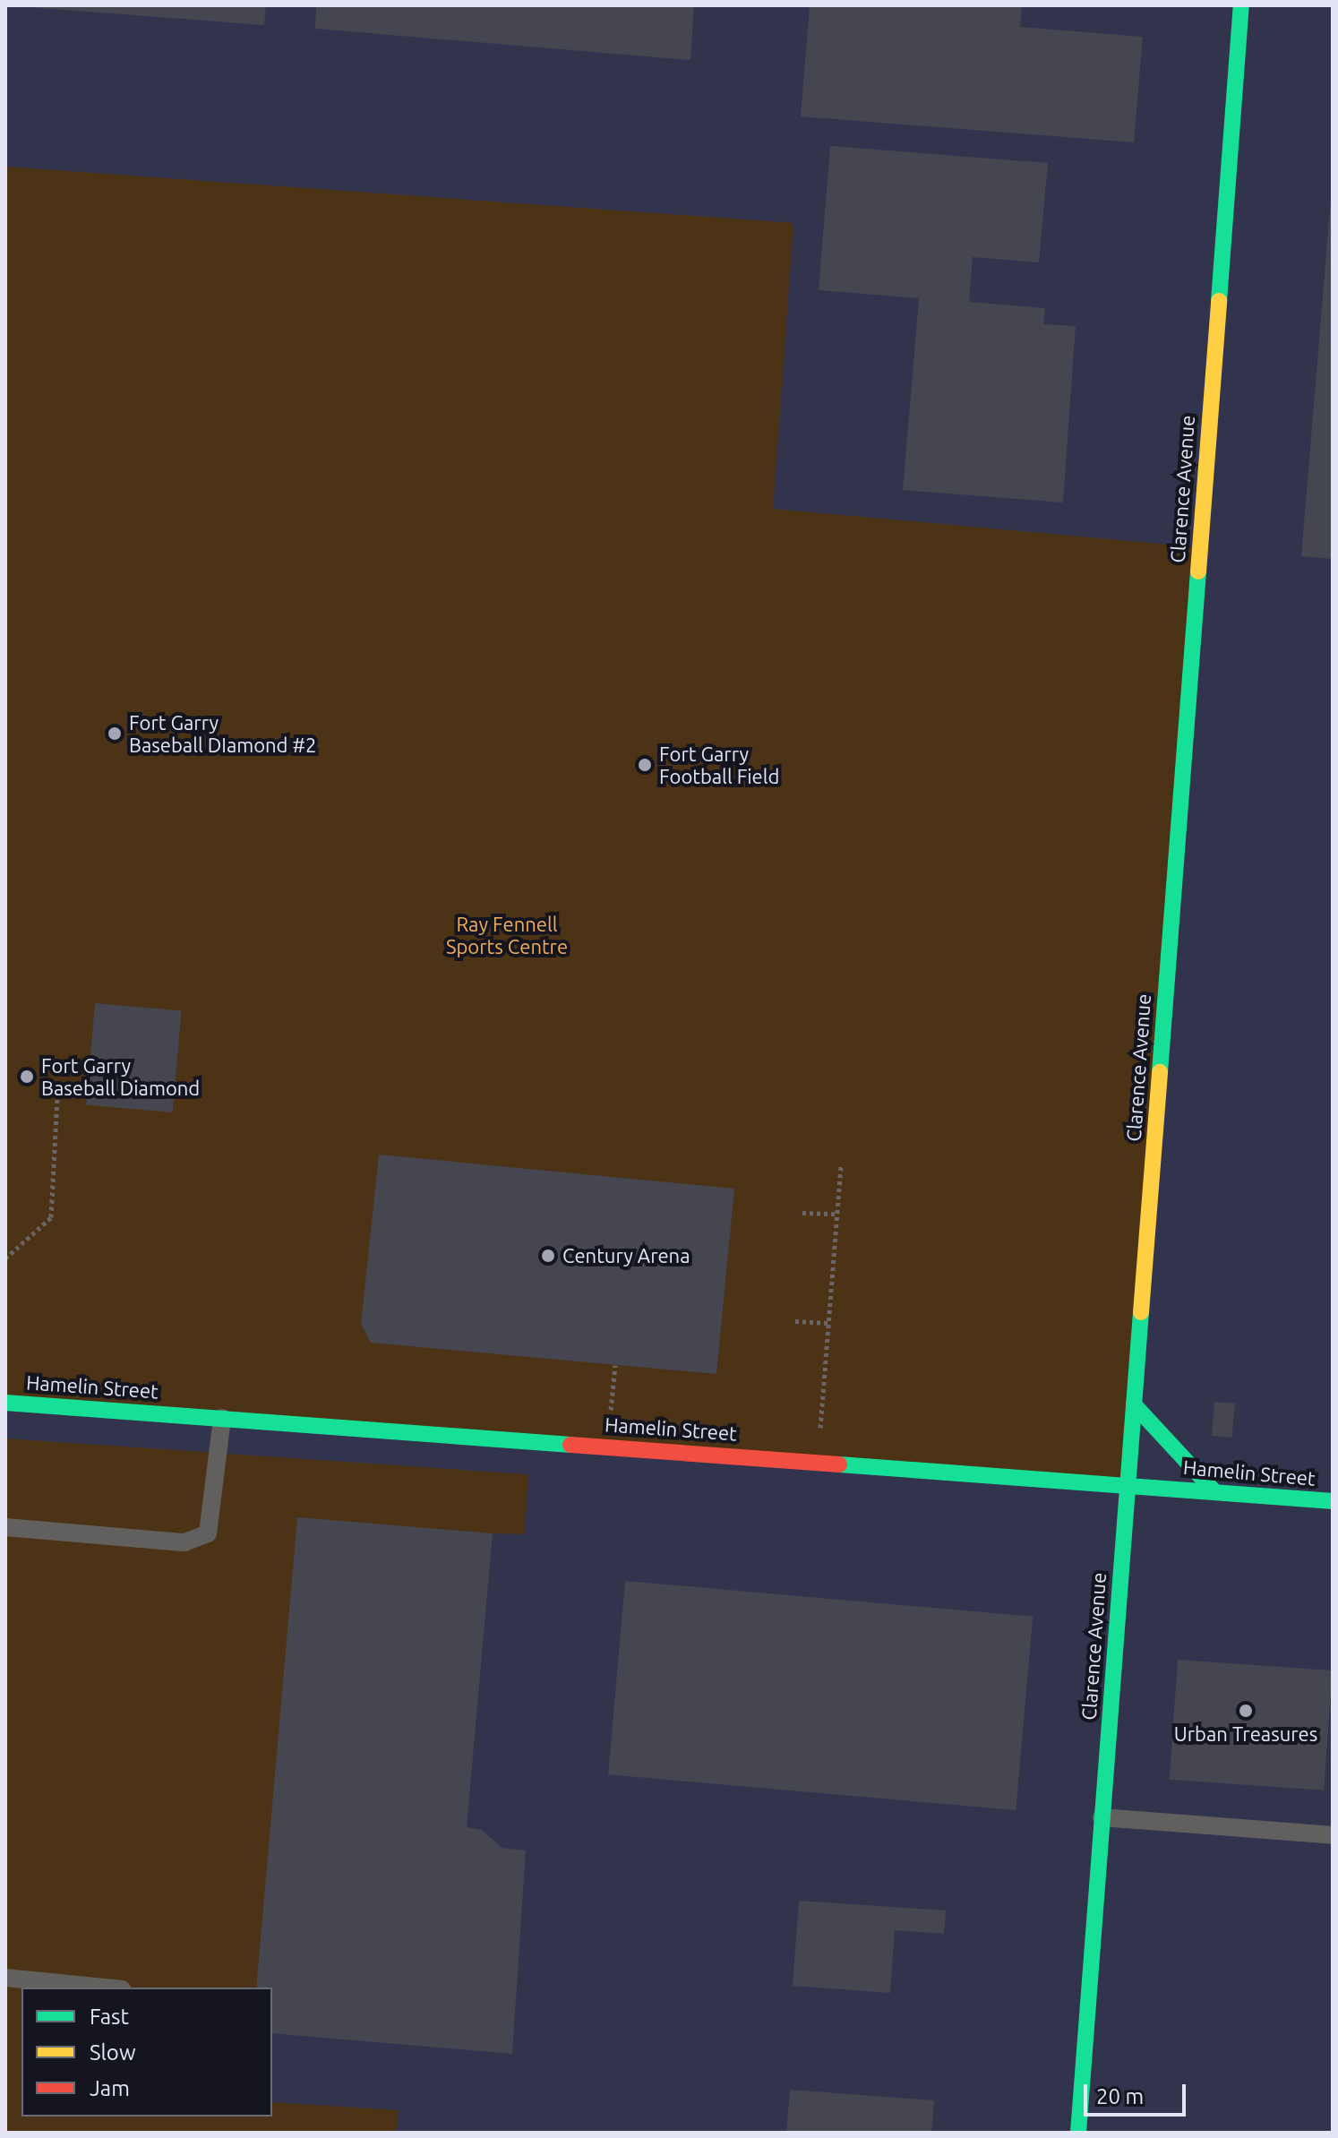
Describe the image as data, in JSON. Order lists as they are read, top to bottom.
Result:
{
  "streets": {
    "street": ["Clarence Avenue", "Hamelin Street"]
  },
  "crossings": [
    ["Clarence Avenue", "Hamelin Street"]
  ],
  "parks": ["Ray Fennell Sports Centre"],
  "places": [
    "Fort Garry Baseball DIamond #2",
    "Fort Garry Football Field",
    "Fort Garry Baseball Diamond",
    "Century Arena",
    "Urban Treasures"
  ],
  "legend": ["Fast", "Slow", "Jam"],
  "scale_bar": "20 m"
}
